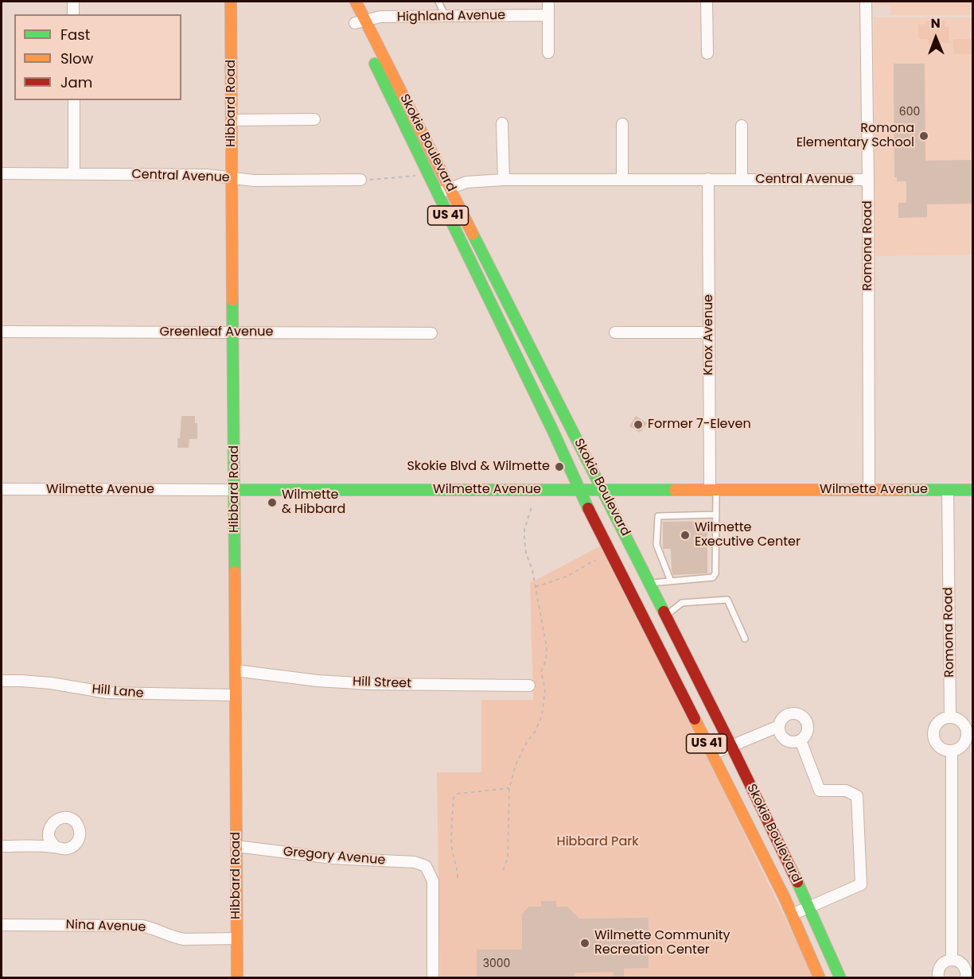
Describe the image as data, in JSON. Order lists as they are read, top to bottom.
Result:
{
  "streets": {
    "main road": [
      "Hibbard Road",
      "Skokie Boulevard",
      "US 41",
      "Wilmette Avenue"
    ],
    "street": [
      "Highland Avenue",
      "Central Avenue",
      "Romona Road",
      "Greenleaf Avenue",
      "Knox Avenue",
      "Hill Street",
      "Hill Lane",
      "Gregory Avenue",
      "Nina Avenue"
    ]
  },
  "crossings": [
    ["Highland Avenue", "Skokie Boulevard"],
    ["Hibbard Road", "Central Avenue"],
    ["Hibbard Road", "Greenleaf Avenue"],
    ["Hibbard Road", "Wilmette Avenue"],
    ["Hibbard Road", "Hill Street"],
    ["Hibbard Road", "Hill Lane"],
    ["Hibbard Road", "Gregory Avenue"],
    ["Hibbard Road", "Nina Avenue"],
    ["Skokie Boulevard", "Central Avenue"],
    ["Skokie Boulevard", "Wilmette Avenue"],
    ["Central Avenue", "Romona Road"],
    ["Central Avenue", "Knox Avenue"],
    ["Romona Road", "Wilmette Avenue"],
    ["Knox Avenue", "Wilmette Avenue"]
  ],
  "parks": ["Hibbard Park"],
  "places": [
    "Romona Elementary School",
    "Former 7-Eleven",
    "Skokie Blvd & Wilmette",
    "Wilmette & Hibbard",
    "Wilmette Executive Center",
    "Wilmette Community Recreation Center"
  ],
  "house_numbers": ["600", "3000"],
  "legend": ["Fast", "Slow", "Jam"],
  "north": "top"
}
